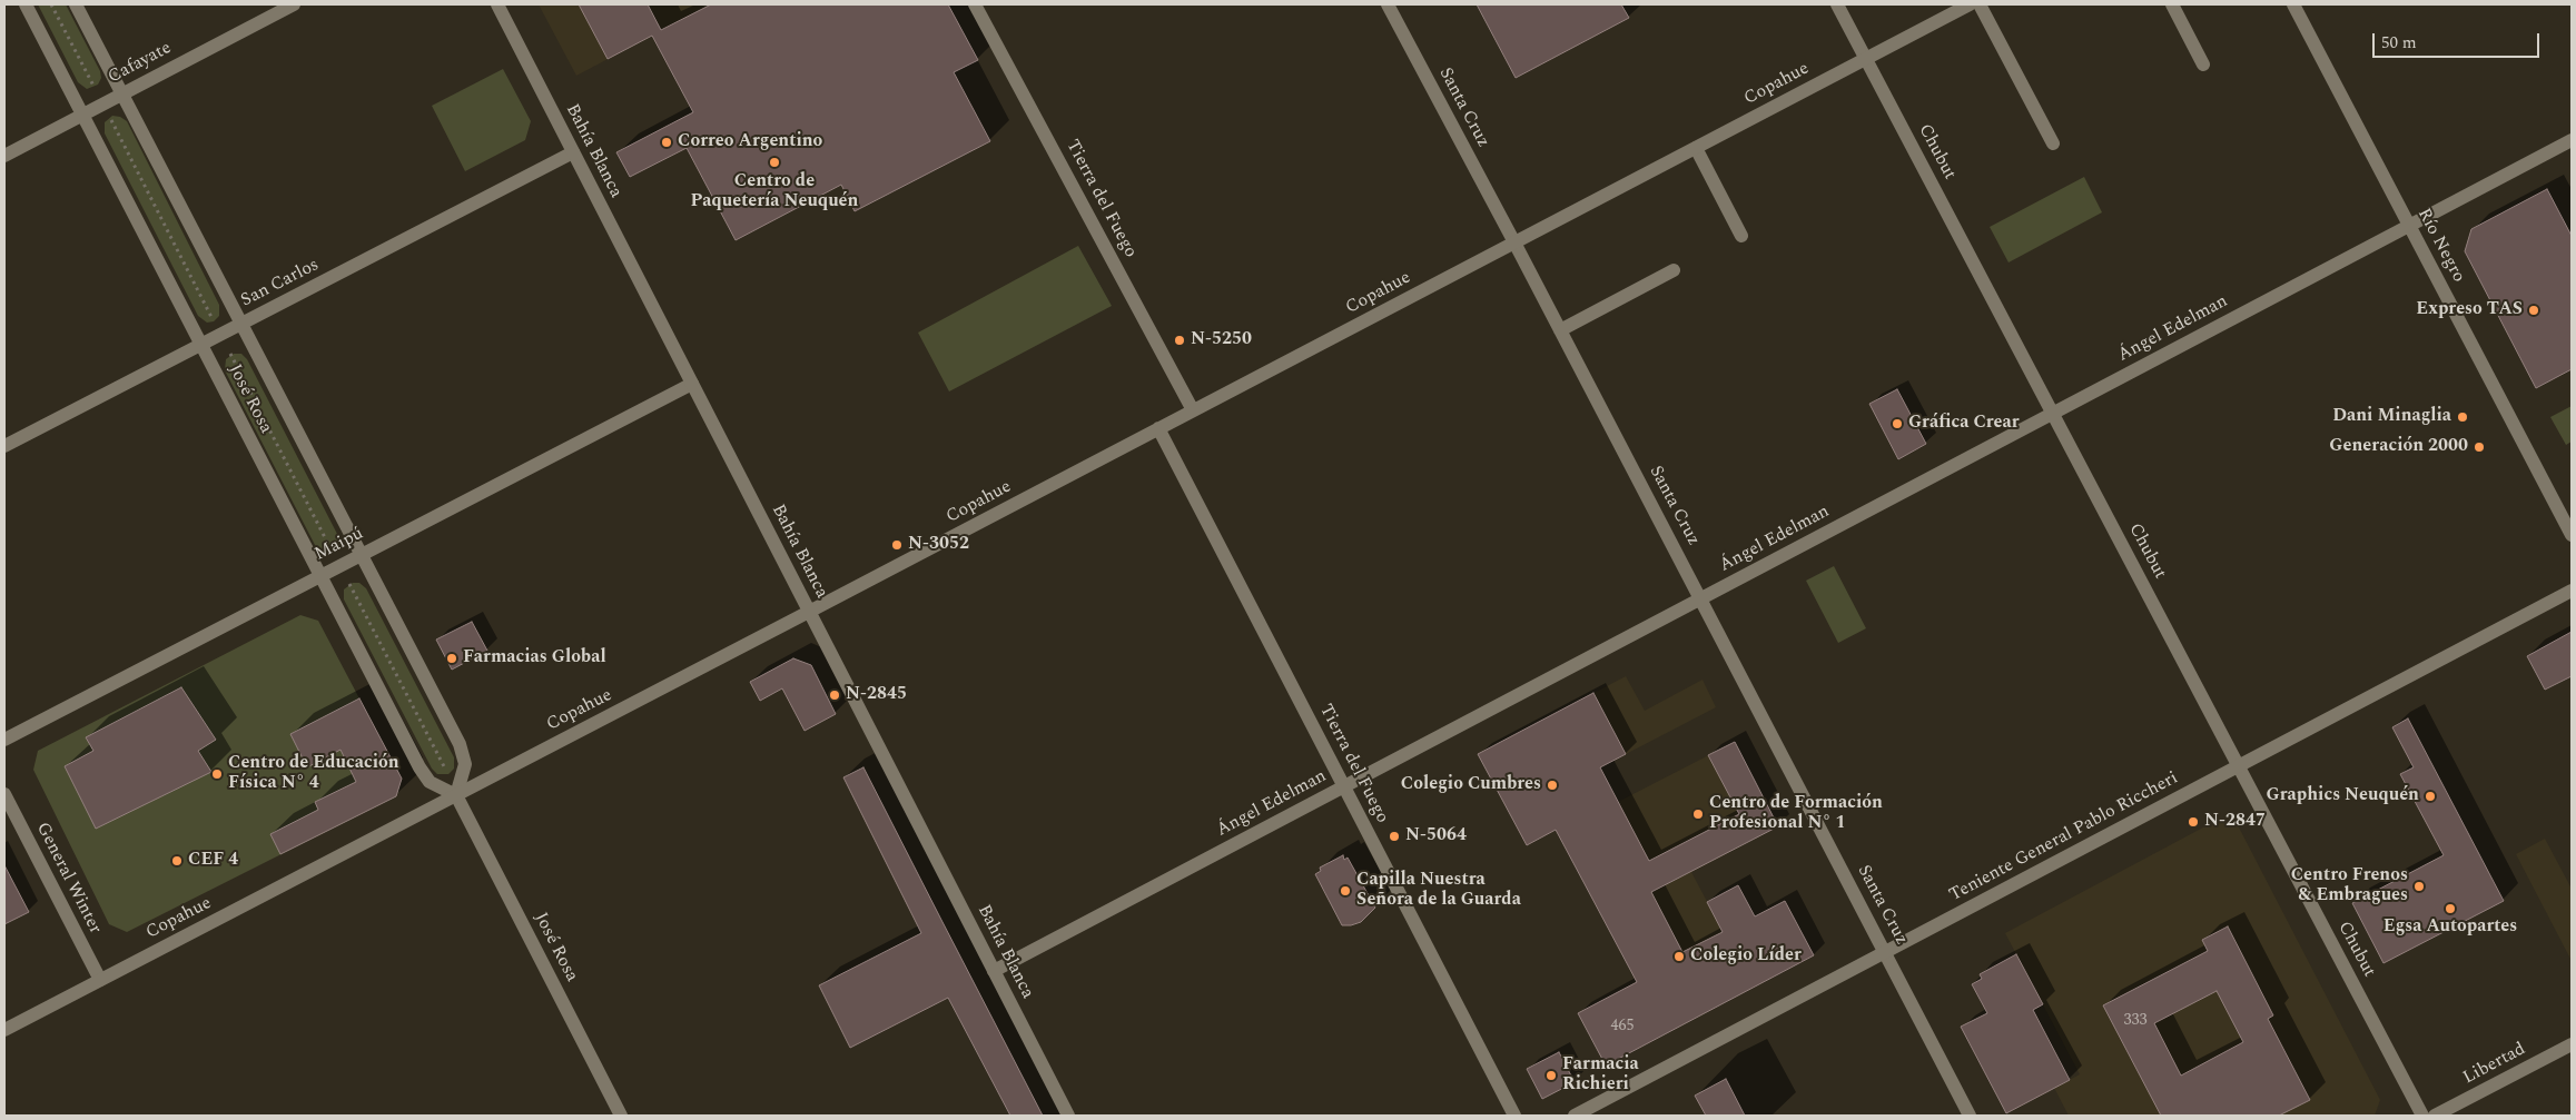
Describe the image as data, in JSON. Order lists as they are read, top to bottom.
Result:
{
  "streets": {
    "street": [
      "Cafayate",
      "Copahue",
      "Santa Cruz",
      "Bahía Blanca",
      "Chubut",
      "Tierra del Fuego",
      "Río Negro",
      "San Carlos",
      "Ángel Edelman",
      "José Rosa",
      "Maipú",
      "Teniente General Pablo Riccheri",
      "General Winter",
      "Libertad"
    ]
  },
  "crossings": [
    ["Cafayate", "José Rosa"],
    ["Copahue", "Santa Cruz"],
    ["Copahue", "Bahía Blanca"],
    ["Copahue", "Chubut"],
    ["Copahue", "Tierra del Fuego"],
    ["Copahue", "José Rosa"],
    ["Copahue", "General Winter"],
    ["Santa Cruz", "Ángel Edelman"],
    ["Santa Cruz", "Teniente General Pablo Riccheri"],
    ["Bahía Blanca", "San Carlos"],
    ["Bahía Blanca", "Ángel Edelman"],
    ["Bahía Blanca", "Maipú"],
    ["Chubut", "Ángel Edelman"],
    ["Chubut", "Teniente General Pablo Riccheri"],
    ["Tierra del Fuego", "Ángel Edelman"],
    ["Río Negro", "Ángel Edelman"],
    ["San Carlos", "José Rosa"],
    ["José Rosa", "Maipú"]
  ],
  "places": [
    "Correo Argentino",
    "Centro de Paquetería Neuquén",
    "Expreso TAS",
    "N-5250",
    "Dani Minaglia",
    "Gráfica Crear",
    "Generación 2000",
    "N-3052",
    "Farmacias Global",
    "N-2845",
    "Centro de Educación Física N° 4",
    "Colegio Cumbres",
    "Graphics Neuquén",
    "Centro de Formación Profesional N° 1",
    "N-2847",
    "N-5064",
    "CEF 4",
    "Centro Frenos & Embragues",
    "Capilla Nuestra Señora de la Guarda",
    "Egsa Autopartes",
    "Colegio Líder",
    "Farmacia Richieri"
  ],
  "house_numbers": ["333", "465"],
  "scale_bar": "50 m"
}
